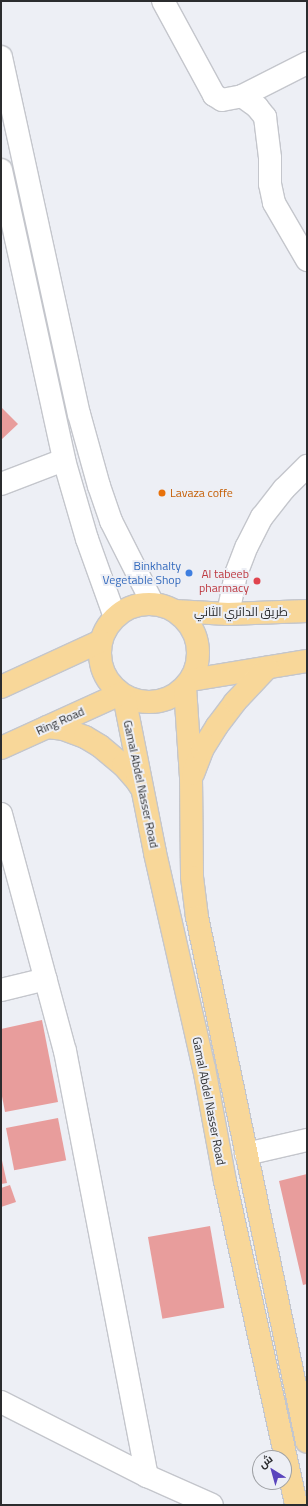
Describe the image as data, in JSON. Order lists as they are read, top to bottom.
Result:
{
  "streets": {
    "main road": ["طريق الدائري الثاني", "Ring Road", "Gamal Abdel Nasser Road"]
  },
  "crossings": [
    ["طريق الدائري الثاني", "Ring Road"],
    ["طريق الدائري الثاني", "Gamal Abdel Nasser Road"],
    ["Ring Road", "Gamal Abdel Nasser Road"]
  ],
  "places": ["Lavaza coffe", "Binkhalty Vegetable Shop", "Al tabeeb pharmacy"],
  "north": "top left"
}
